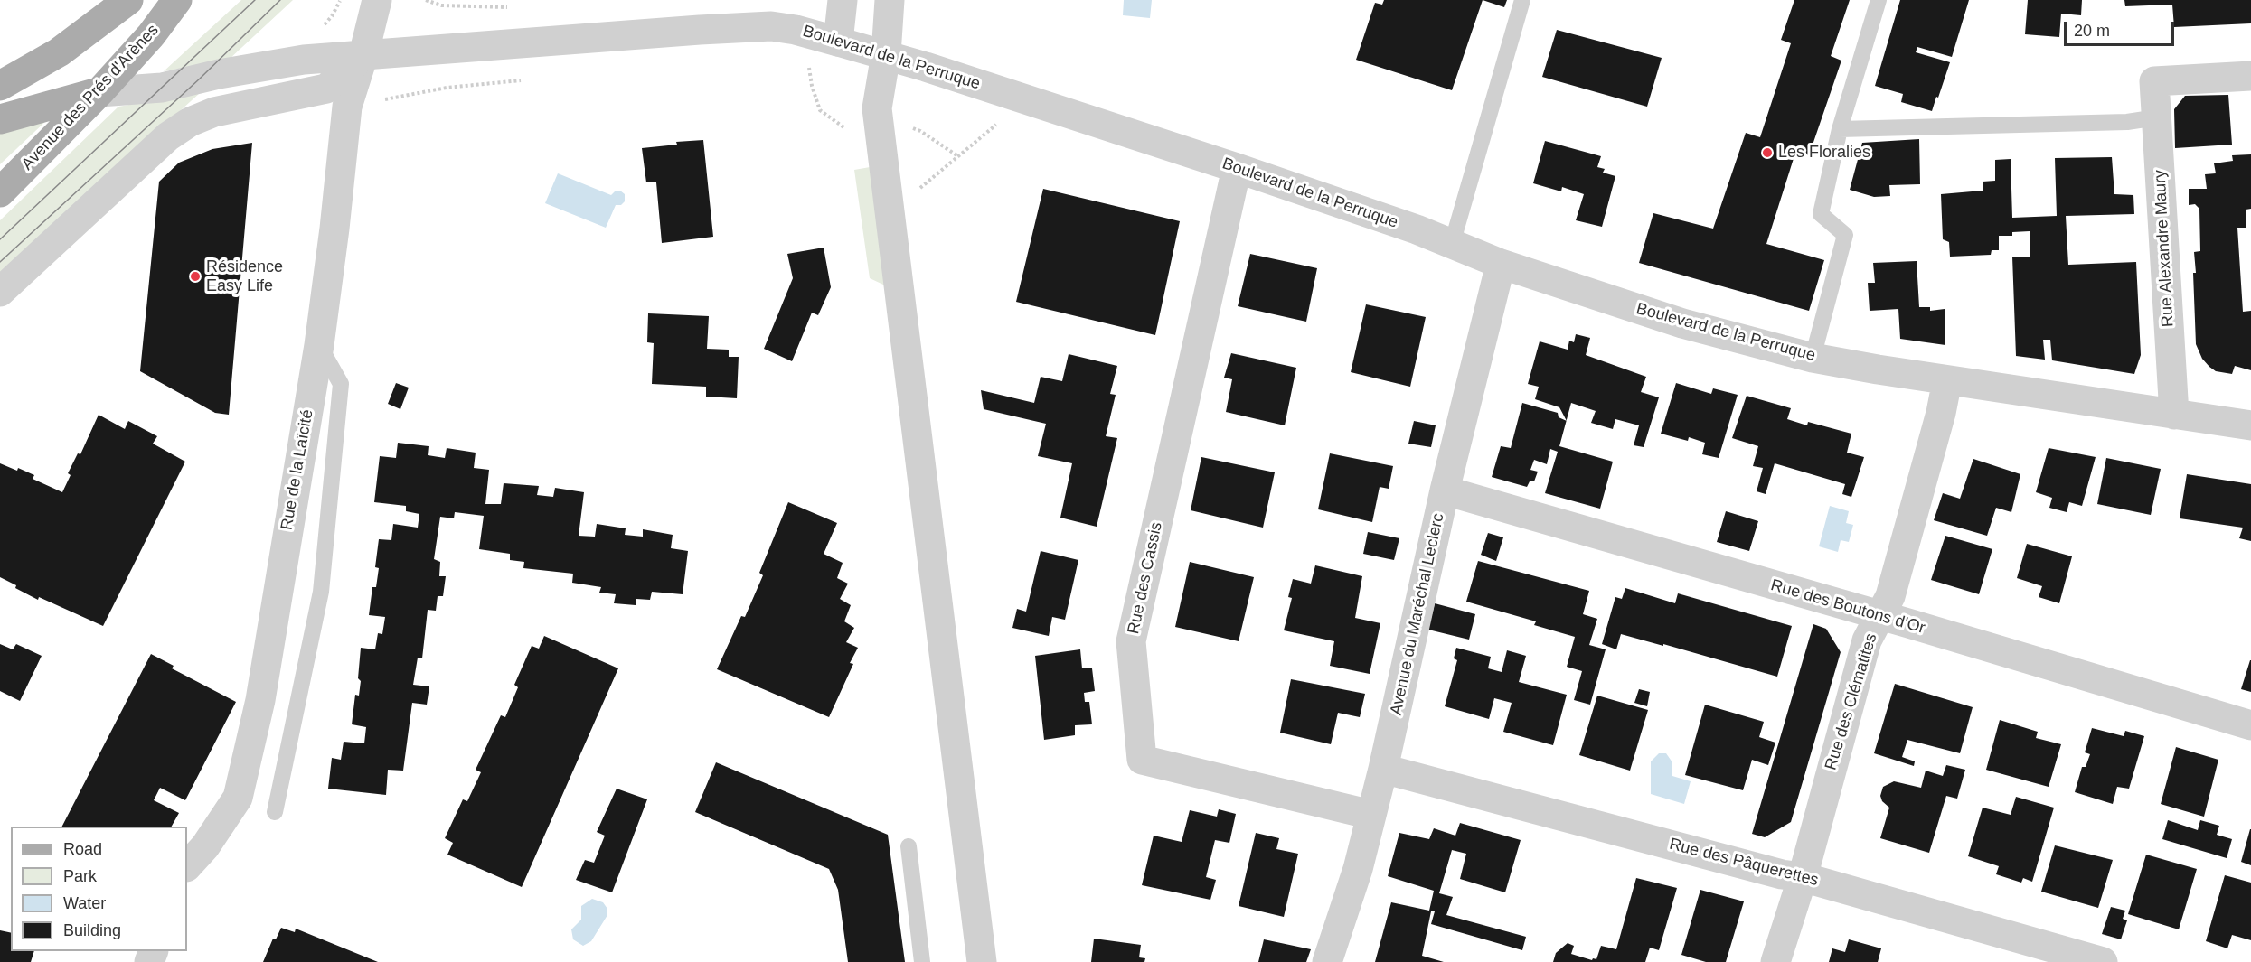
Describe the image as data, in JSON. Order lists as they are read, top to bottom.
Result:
{
  "streets": {
    "main road": ["Avenue des Prés d'Arènes"],
    "street": [
      "Boulevard de la Perruque",
      "Rue Alexandre Maury",
      "Rue de la Laïcité",
      "Rue des Cassis",
      "Rue des Boutons d'Or",
      "Avenue du Maréchal Leclerc",
      "Rue des Clématites",
      "Rue des Pâquerettes"
    ]
  },
  "crossings": [
    ["Boulevard de la Perruque", "Avenue des Prés d'Arènes"],
    ["Boulevard de la Perruque", "Rue Alexandre Maury"],
    ["Boulevard de la Perruque", "Rue de la Laïcité"],
    ["Boulevard de la Perruque", "Rue des Cassis"],
    ["Boulevard de la Perruque", "Avenue du Maréchal Leclerc"],
    ["Boulevard de la Perruque", "Rue des Clématites"],
    ["Rue des Cassis", "Avenue du Maréchal Leclerc"],
    ["Rue des Boutons d'Or", "Avenue du Maréchal Leclerc"],
    ["Rue des Boutons d'Or", "Rue des Clématites"],
    ["Avenue du Maréchal Leclerc", "Rue des Pâquerettes"],
    ["Rue des Clématites", "Rue des Pâquerettes"]
  ],
  "places": ["Les Floralies", "Résidence Easy Life"],
  "legend": [
    "Road",
    "Park",
    "Water",
    "Building"
  ],
  "scale_bar": "20 m"
}
